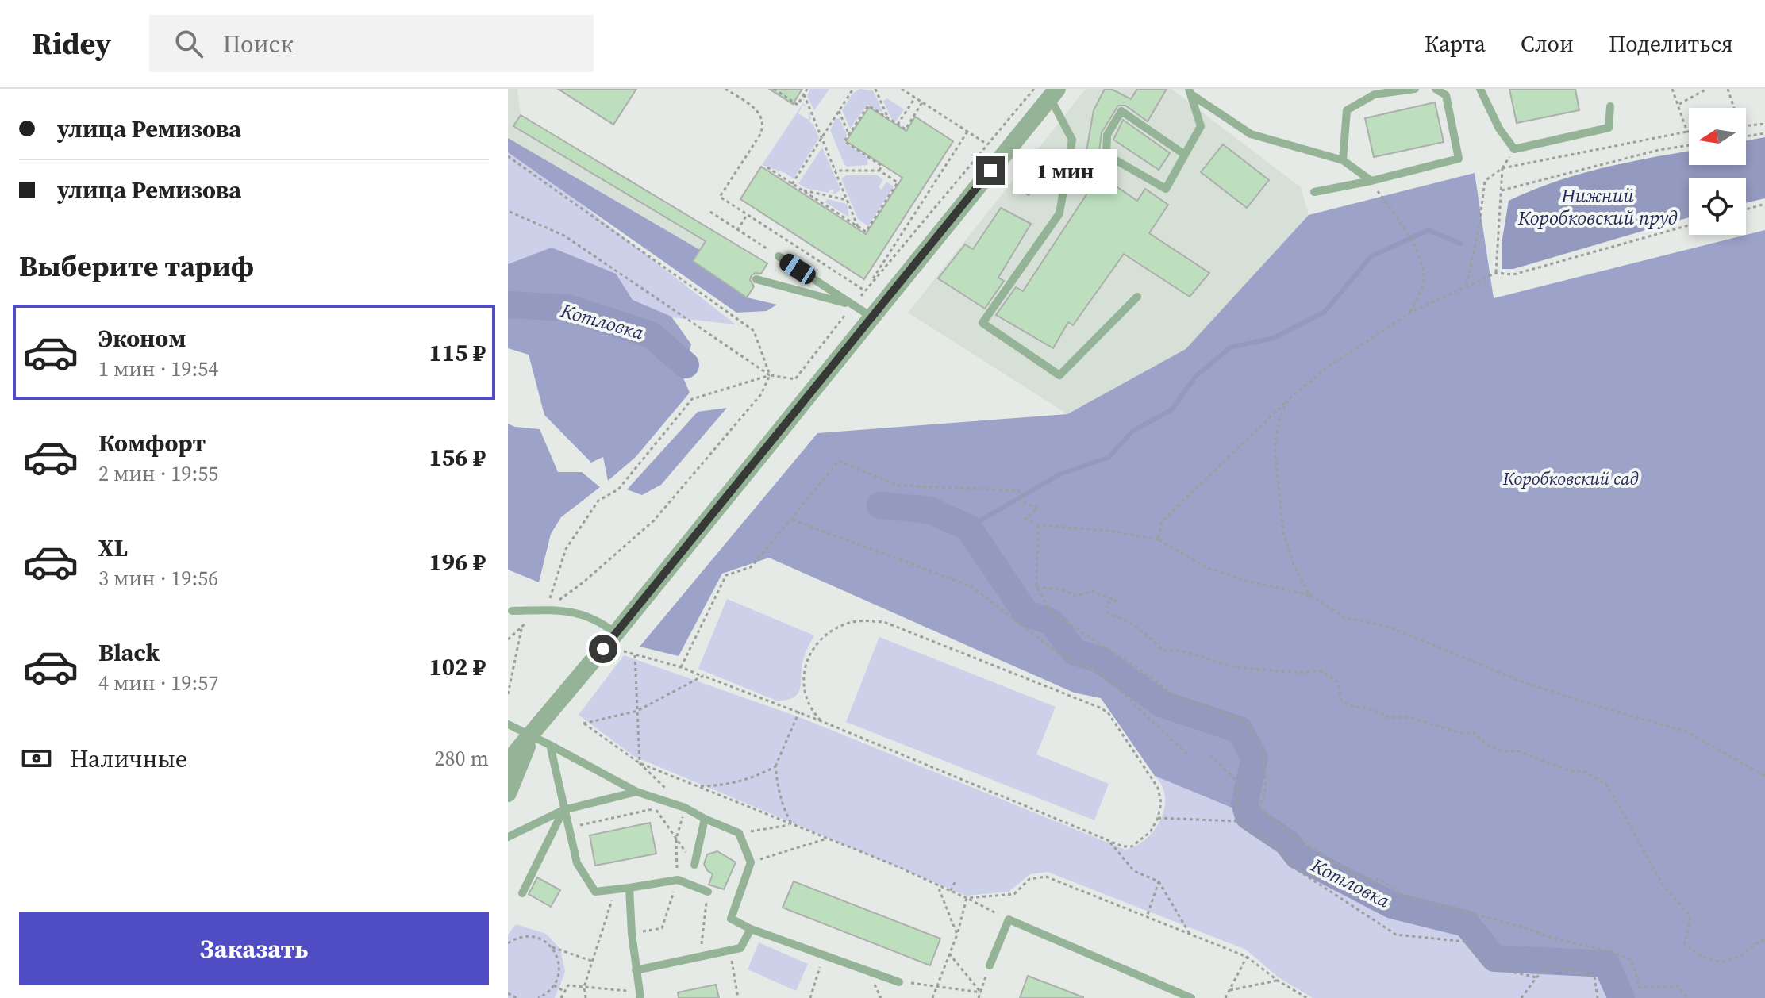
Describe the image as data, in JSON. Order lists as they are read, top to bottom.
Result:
{
  "water": ["Нижний Коробковский пруд", "Котловка"],
  "parks": ["Коробковский сад"],
  "north": "left",
  "page": {
    "header": "Ridey",
    "search": "Поиск",
    "nav": ["Карта", "Слои", "Поделиться"],
    "banner": ["улица Ремизова", "улица Ремизова"],
    "bubble": "1 мин",
    "heading": "Выберите тариф",
    "list": [
      {
        "name": "Эконом",
        "note": "1 мин · 19:54",
        "value": "115 ₽"
      },
      {
        "name": "Комфорт",
        "note": "2 мин · 19:55",
        "value": "156 ₽"
      },
      {
        "name": "XL",
        "note": "3 мин · 19:56",
        "value": "196 ₽"
      },
      {
        "name": "Black",
        "note": "4 мин · 19:57",
        "value": "102 ₽"
      }
    ],
    "pay": ["Наличные", "280 m"],
    "buttons": "Заказать"
  }
}
